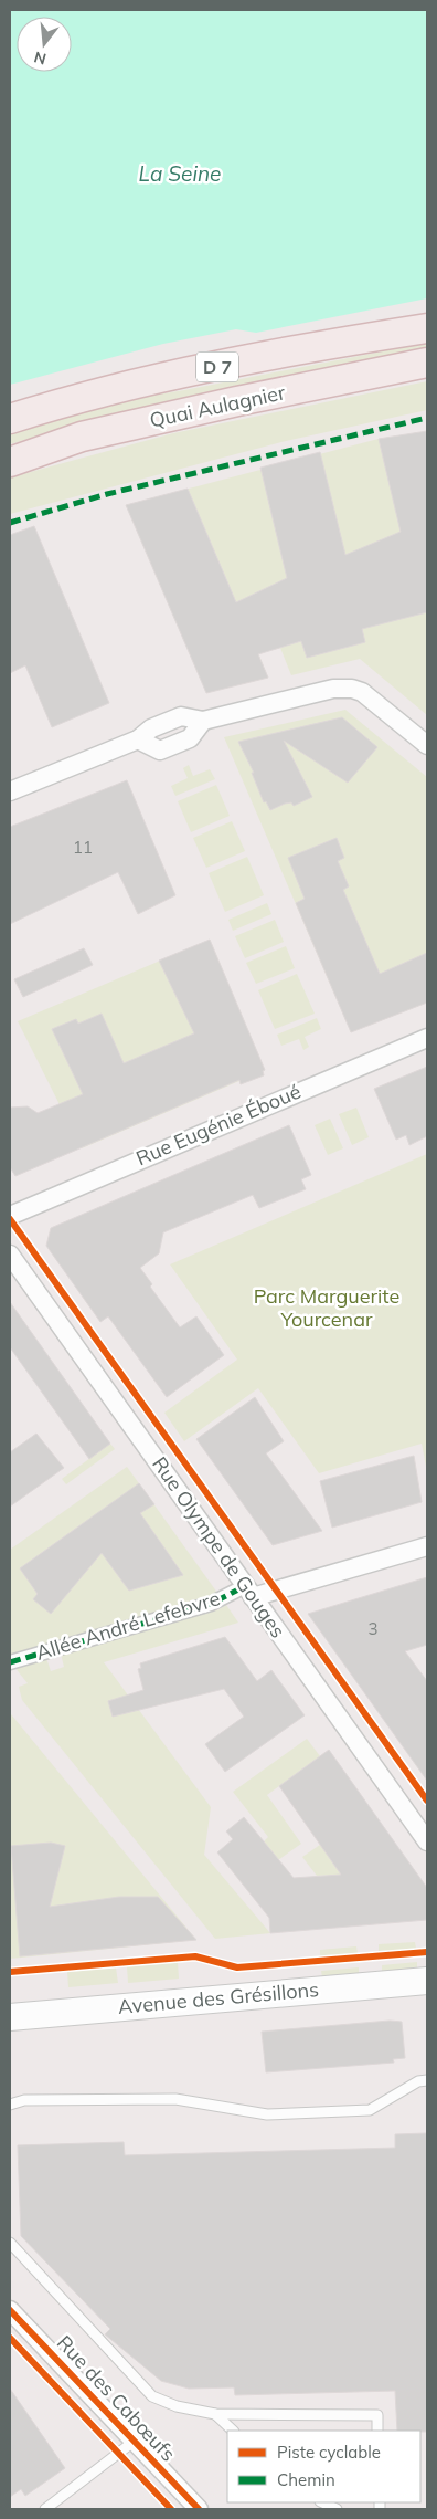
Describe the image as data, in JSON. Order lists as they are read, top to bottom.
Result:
{
  "streets": {
    "main road": ["D 7", "Quai Aulagnier", "Avenue des Grésillons"],
    "street": [
      "Rue Eugénie Éboué",
      "Rue Olympe de Gouges",
      "Allée André Lefebvre",
      "Rue des Cabœufs"
    ]
  },
  "crossings": [
    ["Rue Olympe de Gouges", "Allée André Lefebvre"]
  ],
  "water": ["La Seine"],
  "parks": ["Parc Marguerite Yourcenar"],
  "house_numbers": ["11", "3"],
  "legend": ["Piste cyclable", "Chemin"],
  "north": "bottom"
}
